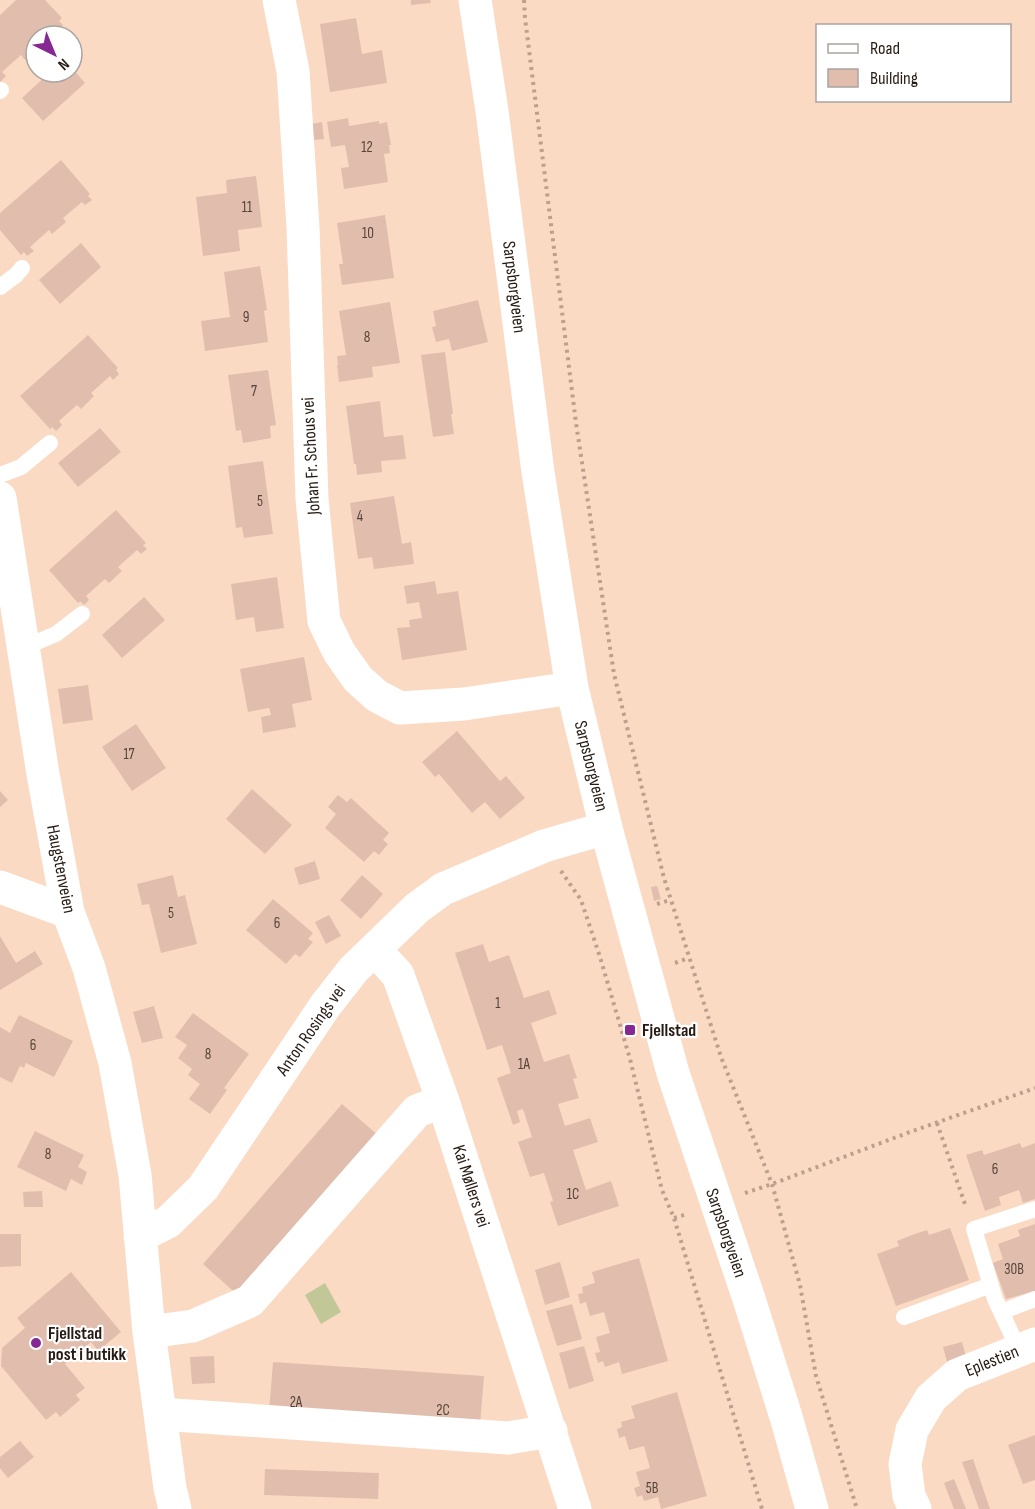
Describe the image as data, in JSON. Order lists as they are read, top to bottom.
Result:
{
  "streets": {
    "main road": [
      "Sarpsborgveien",
      "Johan Fr. Schous vei",
      "Haugstenveien",
      "Anton Rosings vei",
      "Kai Møllers vei",
      "Eplestien"
    ]
  },
  "crossings": [
    ["Sarpsborgveien", "Johan Fr. Schous vei"],
    ["Sarpsborgveien", "Anton Rosings vei"],
    ["Haugstenveien", "Anton Rosings vei"],
    ["Anton Rosings vei", "Kai Møllers vei"]
  ],
  "places": {
    "transit": ["Fjellstad"],
    "other": ["Fjellstad post i butikk"]
  },
  "house_numbers": [
    "12",
    "11",
    "10",
    "9",
    "8",
    "7",
    "5",
    "4",
    "17",
    "5",
    "6",
    "1",
    "6",
    "8",
    "1A",
    "8",
    "6",
    "1C",
    "30B",
    "2A",
    "2C",
    "5B"
  ],
  "legend": ["Road", "Building"],
  "north": "bottom right"
}
